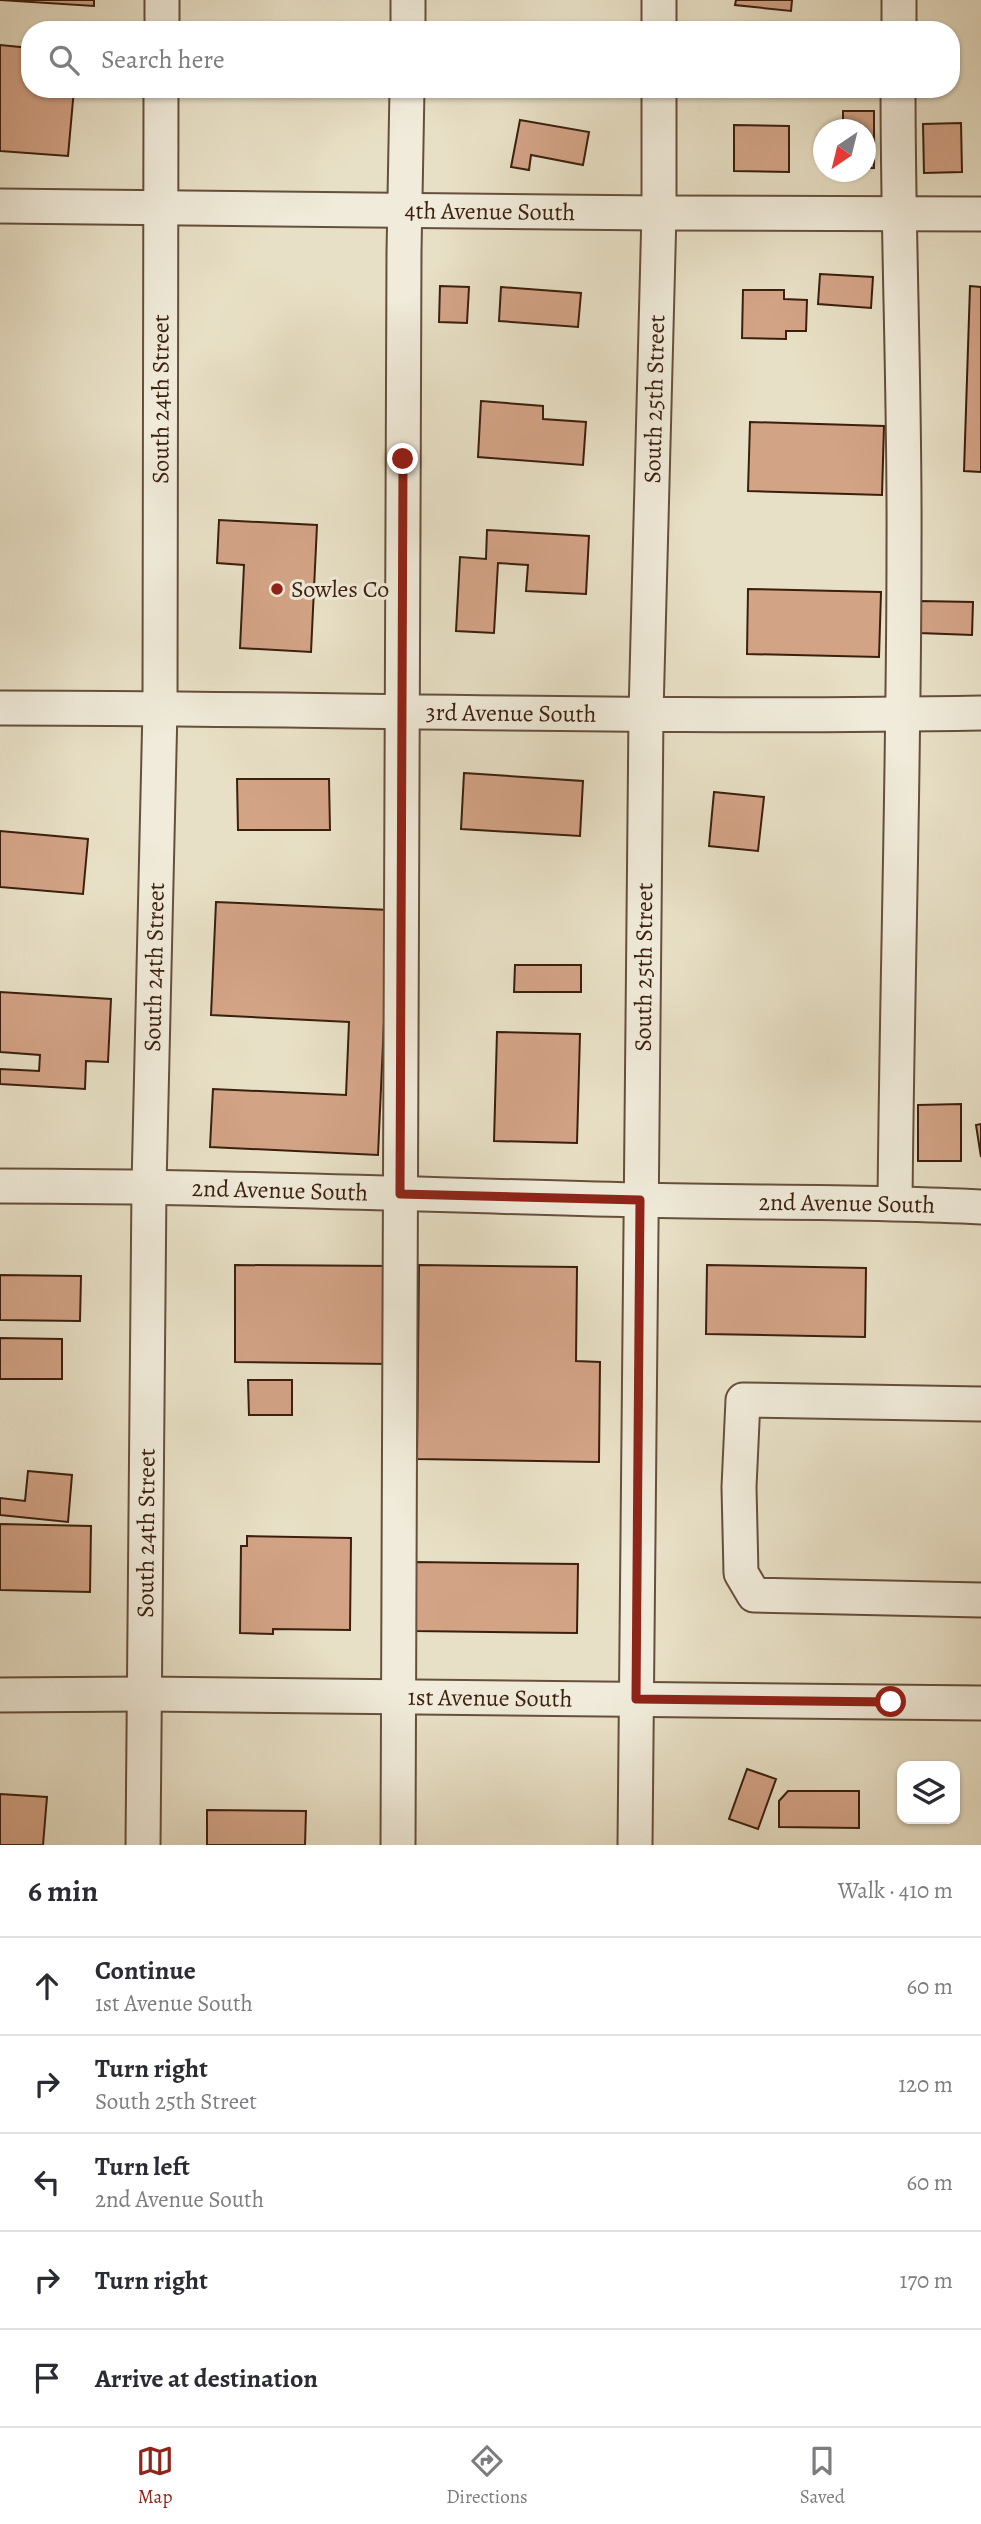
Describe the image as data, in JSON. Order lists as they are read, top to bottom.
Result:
{
  "streets": {
    "street": [
      "4th Avenue South",
      "South 24th Street",
      "South 25th Street",
      "3rd Avenue South",
      "2nd Avenue South",
      "1st Avenue South"
    ]
  },
  "crossings": [
    ["4th Avenue South", "South 24th Street"],
    ["4th Avenue South", "South 25th Street"],
    ["South 24th Street", "3rd Avenue South"],
    ["South 24th Street", "2nd Avenue South"],
    ["South 24th Street", "1st Avenue South"],
    ["South 25th Street", "3rd Avenue South"],
    ["South 25th Street", "2nd Avenue South"],
    ["South 25th Street", "1st Avenue South"]
  ],
  "places": ["Sowles Co"],
  "north": "bottom left",
  "page": {
    "search": "Search here",
    "heading": ["6 min", "Walk · 410 m"],
    "list": [
      ["Continue", "1st Avenue South", "60 m"],
      ["Turn right", "South 25th Street", "120 m"],
      ["Turn left", "2nd Avenue South", "60 m"],
      ["Turn right", "170 m"],
      "Arrive at destination"
    ],
    "nav": ["Map", "Directions", "Saved"]
  }
}
